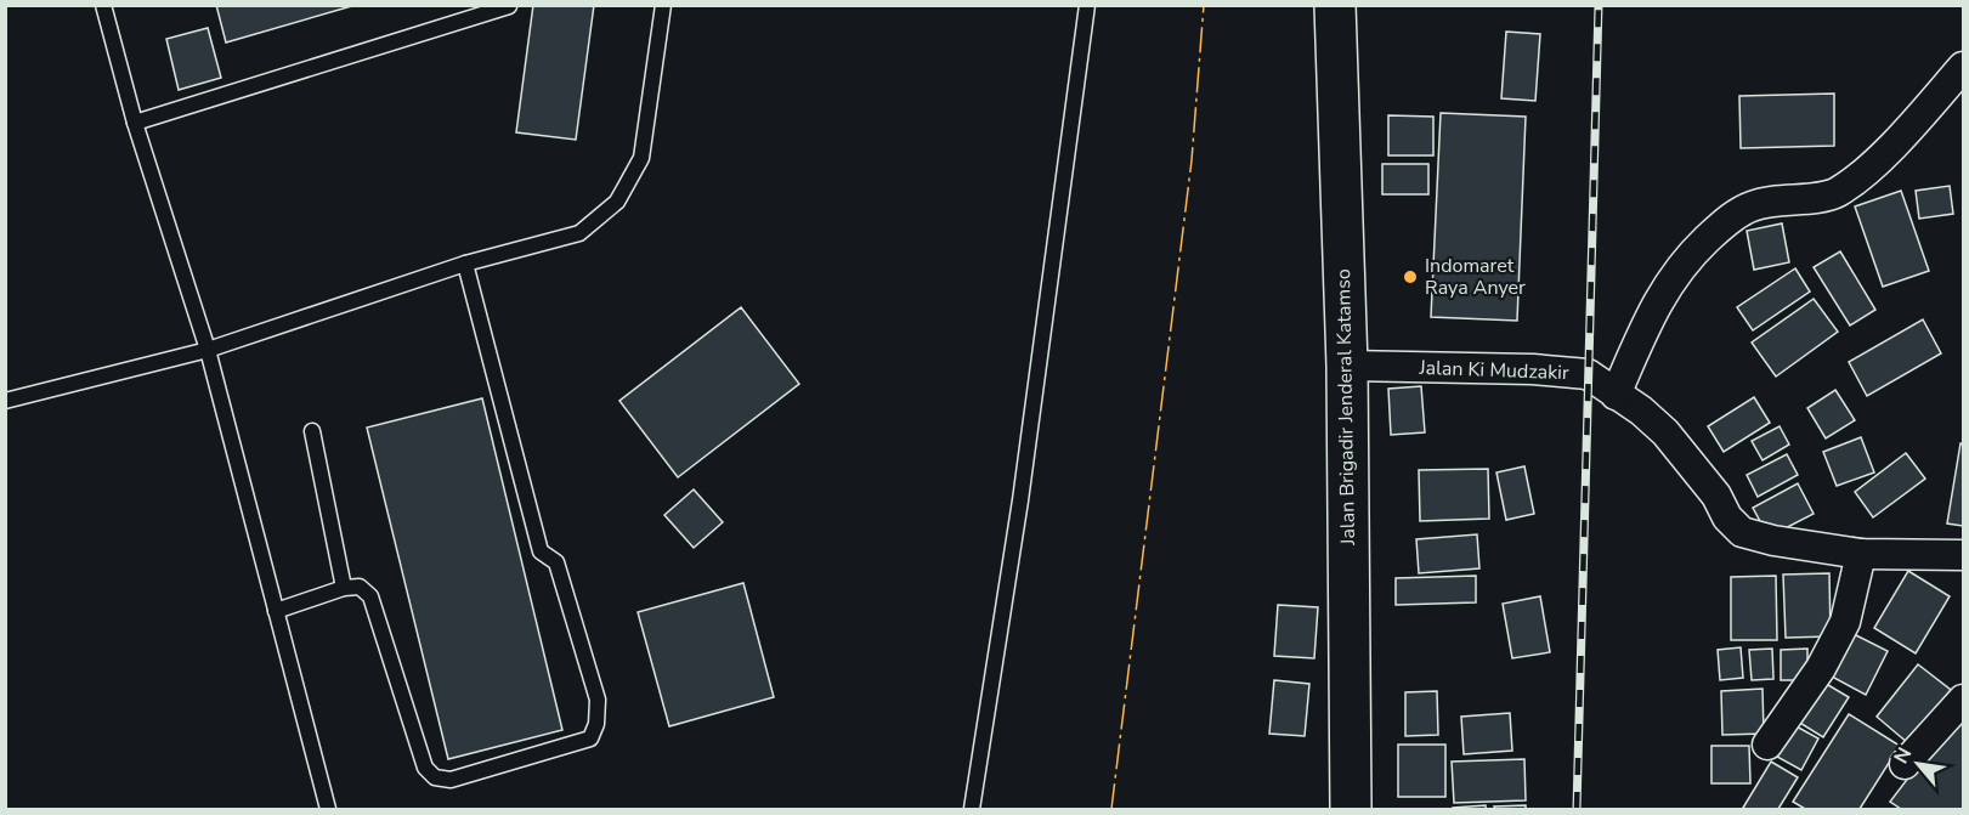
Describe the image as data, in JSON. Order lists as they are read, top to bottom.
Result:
{
  "streets": {
    "highway": ["Jalan Brigadir Jenderal Katamso"],
    "street": ["Jalan Ki Mudzakir"]
  },
  "crossings": [
    ["Jalan Ki Mudzakir", "Jalan Brigadir Jenderal Katamso"]
  ],
  "places": ["Indomaret Raya Anyer"],
  "north": "top left"
}
